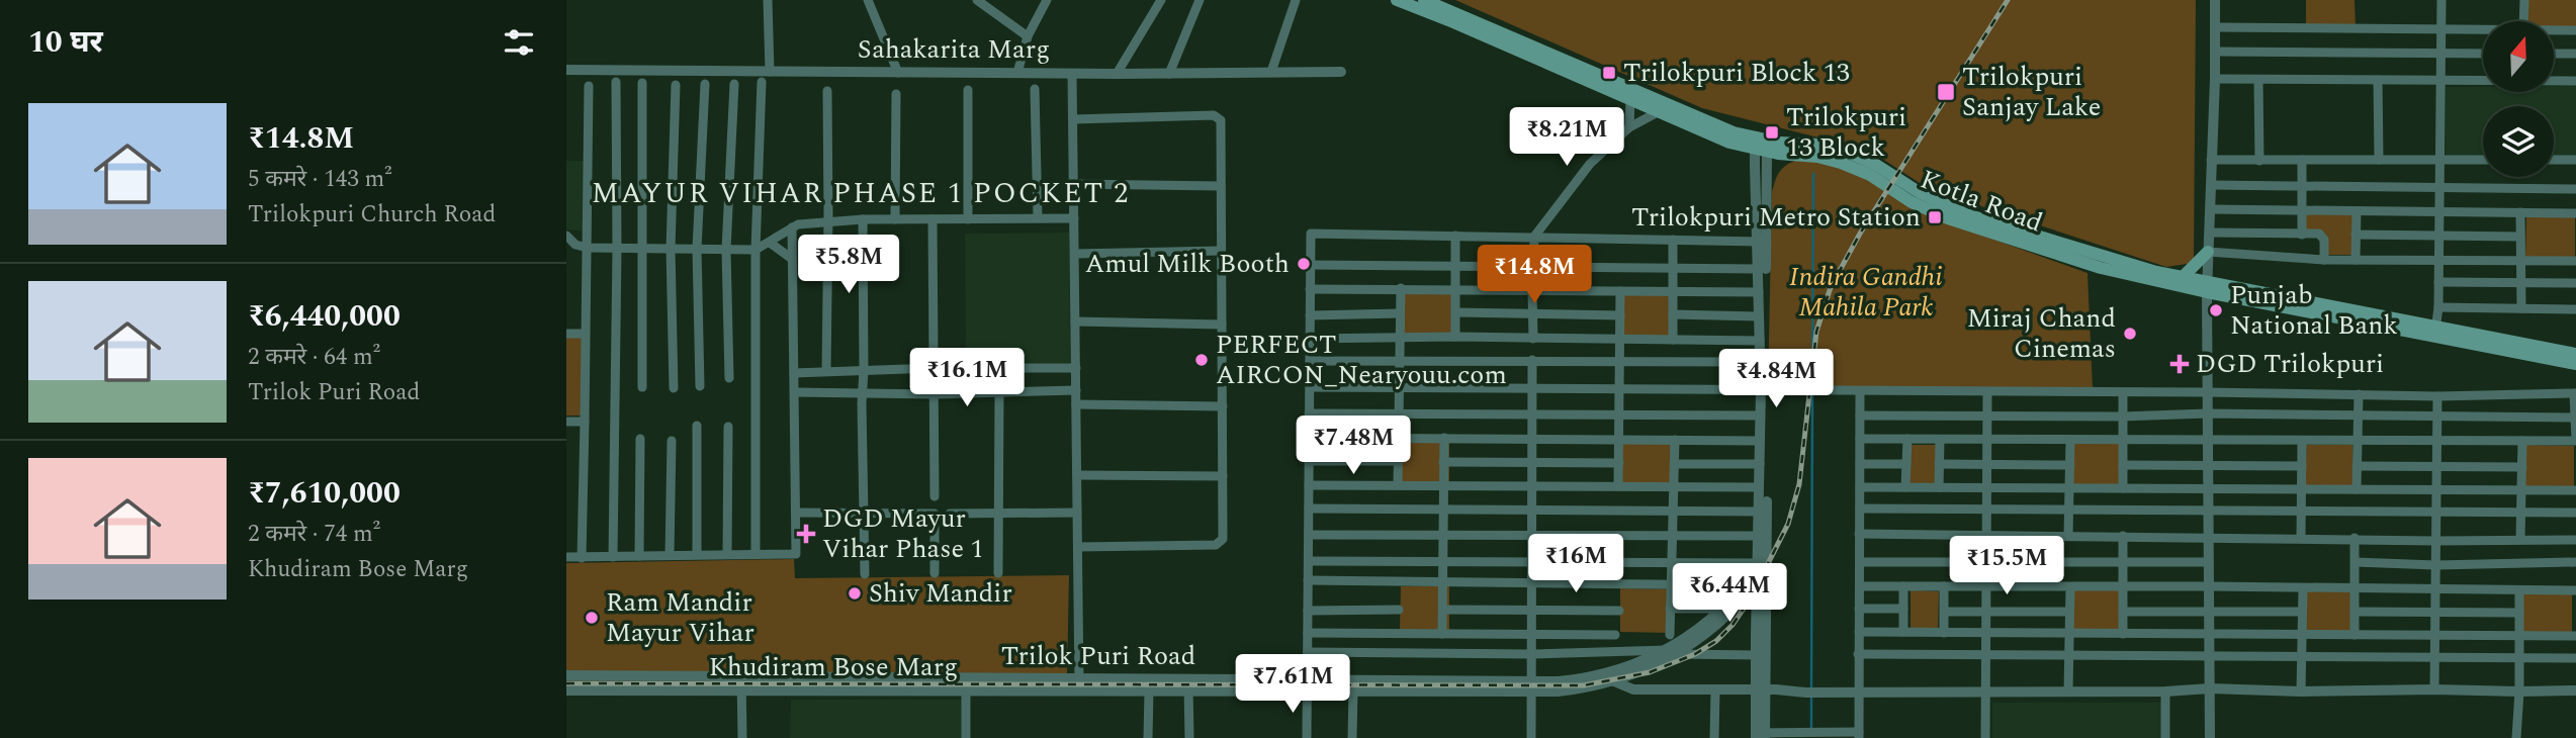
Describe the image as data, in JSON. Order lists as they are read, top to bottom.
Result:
{
  "streets": {
    "main road": ["Kotla Road"],
    "street": ["Sahakarita Marg", "Trilok Puri Road", "Khudiram Bose Marg"]
  },
  "crossings": [
    ["Trilok Puri Road", "Khudiram Bose Marg"]
  ],
  "districts": ["MAYUR VIHAR PHASE 1 POCKET 2"],
  "parks": ["Indira Gandhi Mahila Park"],
  "places": {
    "transit": [
      "Trilokpuri Block 13",
      "Trilokpuri Sanjay Lake",
      "Trilokpuri 13 Block",
      "Trilokpuri Metro Station"
    ],
    "other": [
      "Amul Milk Booth",
      "Punjab National Bank",
      "Miraj Chand Cinemas",
      "PERFECT AIRCON_Nearyouu.com",
      "Shiv Mandir",
      "Ram Mandir Mayur Vihar"
    ],
    "health": ["DGD Trilokpuri", "DGD Mayur Vihar Phase 1"]
  },
  "north": "top",
  "page": {
    "heading": "10 घर",
    "list": [
      {
        "name": "₹14.8M",
        "note": "5 कमरे · 143 m² · Trilokpuri Church Road"
      },
      {
        "name": "₹6,440,000",
        "note": "2 कमरे · 64 m² · Trilok Puri Road"
      },
      {
        "name": "₹7,610,000",
        "note": "2 कमरे · 74 m² · Khudiram Bose Marg"
      }
    ],
    "price": [
      "₹8.21M",
      "₹5.8M",
      "₹14.8M",
      "₹16.1M",
      "₹4.84M",
      "₹7.48M",
      "₹16M",
      "₹15.5M",
      "₹6.44M",
      "₹7.61M"
    ]
  }
}
